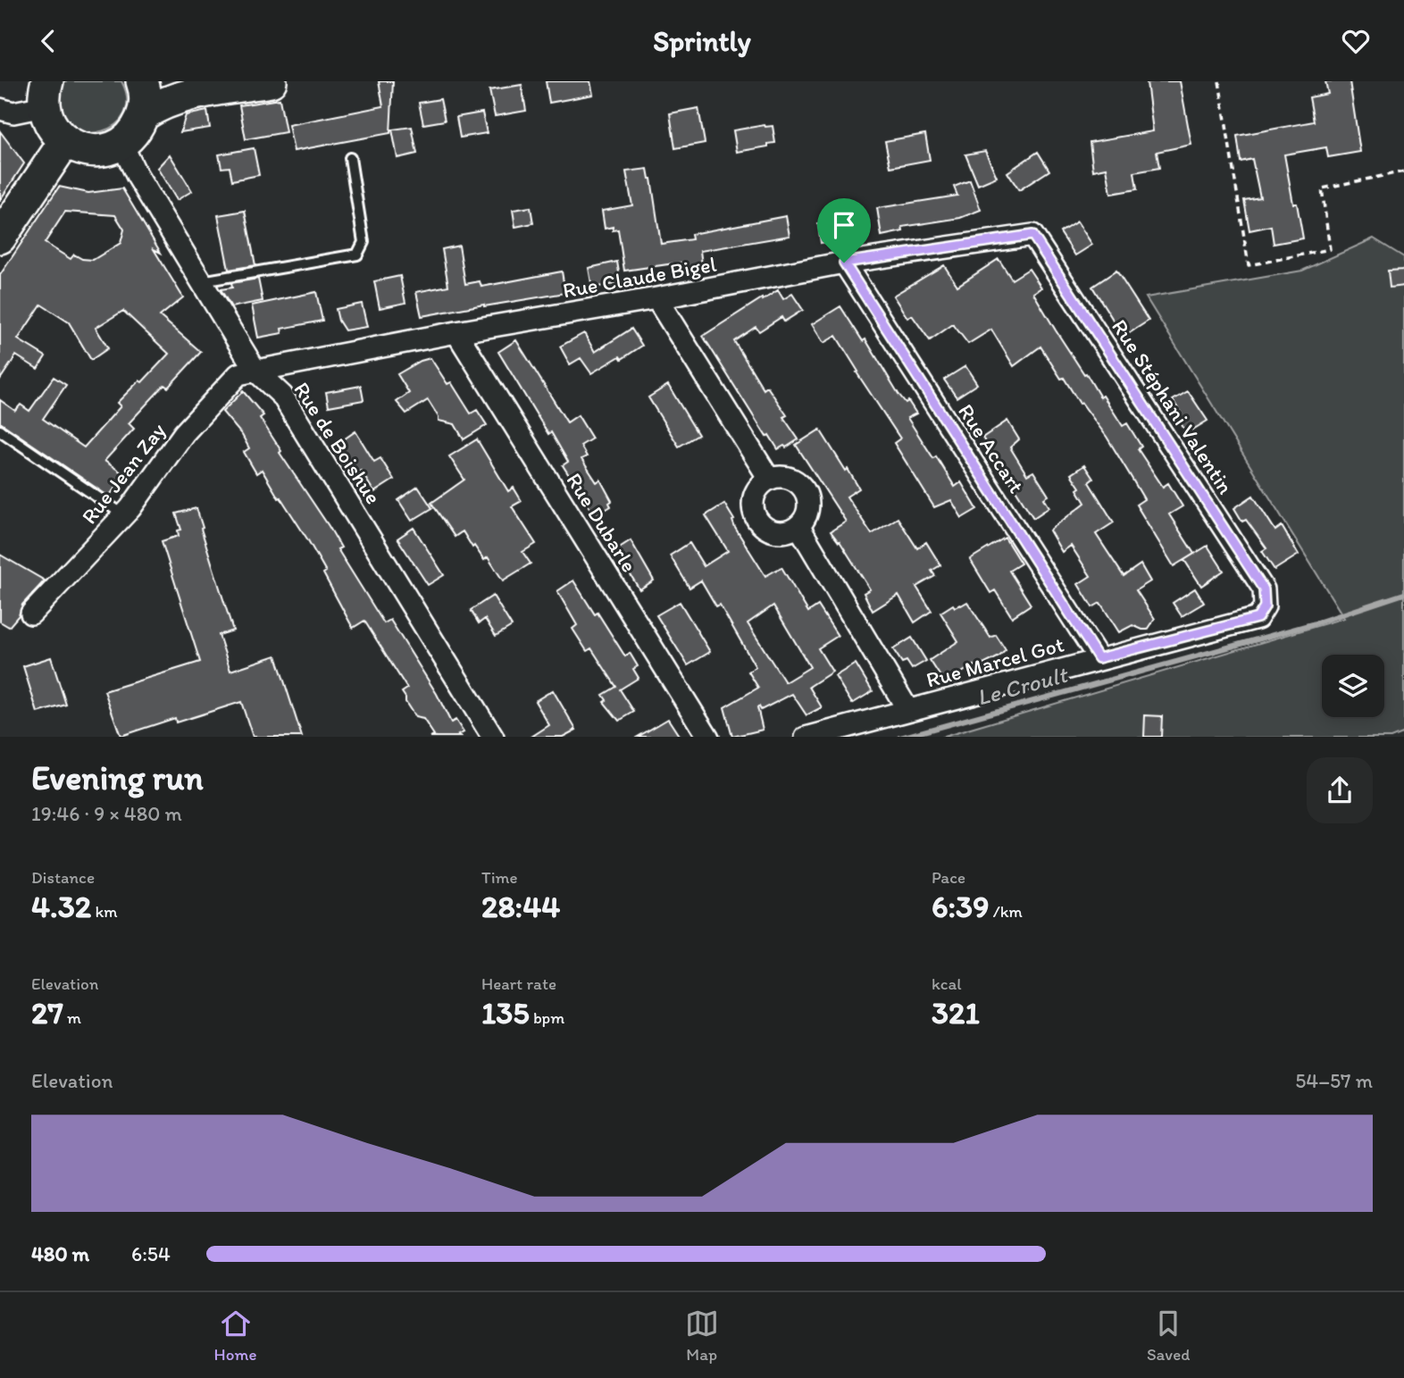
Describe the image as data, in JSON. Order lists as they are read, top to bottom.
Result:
{
  "streets": {
    "street": [
      "Rue Claude Bigel",
      "Rue Stéphani Valentin",
      "Rue de Boishue",
      "Rue Accart",
      "Rue Jean Zay",
      "Rue Dubarle",
      "Rue Marcel Got"
    ]
  },
  "crossings": [
    ["Rue Claude Bigel", "Rue Stéphani Valentin"],
    ["Rue Claude Bigel", "Rue de Boishue"],
    ["Rue Claude Bigel", "Rue Accart"],
    ["Rue Claude Bigel", "Rue Jean Zay"],
    ["Rue Claude Bigel", "Rue Dubarle"],
    ["Rue Stéphani Valentin", "Rue Marcel Got"],
    ["Rue de Boishue", "Rue Jean Zay"],
    ["Rue Accart", "Rue Marcel Got"]
  ],
  "water": ["Le Croult"],
  "page": {
    "header": "Sprintly",
    "heading": ["Evening run", "19:46 · 9 × 480 m"],
    "stats": [
      ["Distance", "4.32 km"],
      ["Time", "28:44"],
      ["Pace", "6:39 /km"],
      ["Elevation", "27 m"],
      ["Heart rate", "135 bpm"],
      ["kcal", "321"]
    ],
    "chart": ["Elevation", "54–57 m"],
    "list": [
      {
        "name": "480 m",
        "note": "6:54"
      }
    ],
    "tabs": ["Home", "Map", "Saved"]
  }
}
